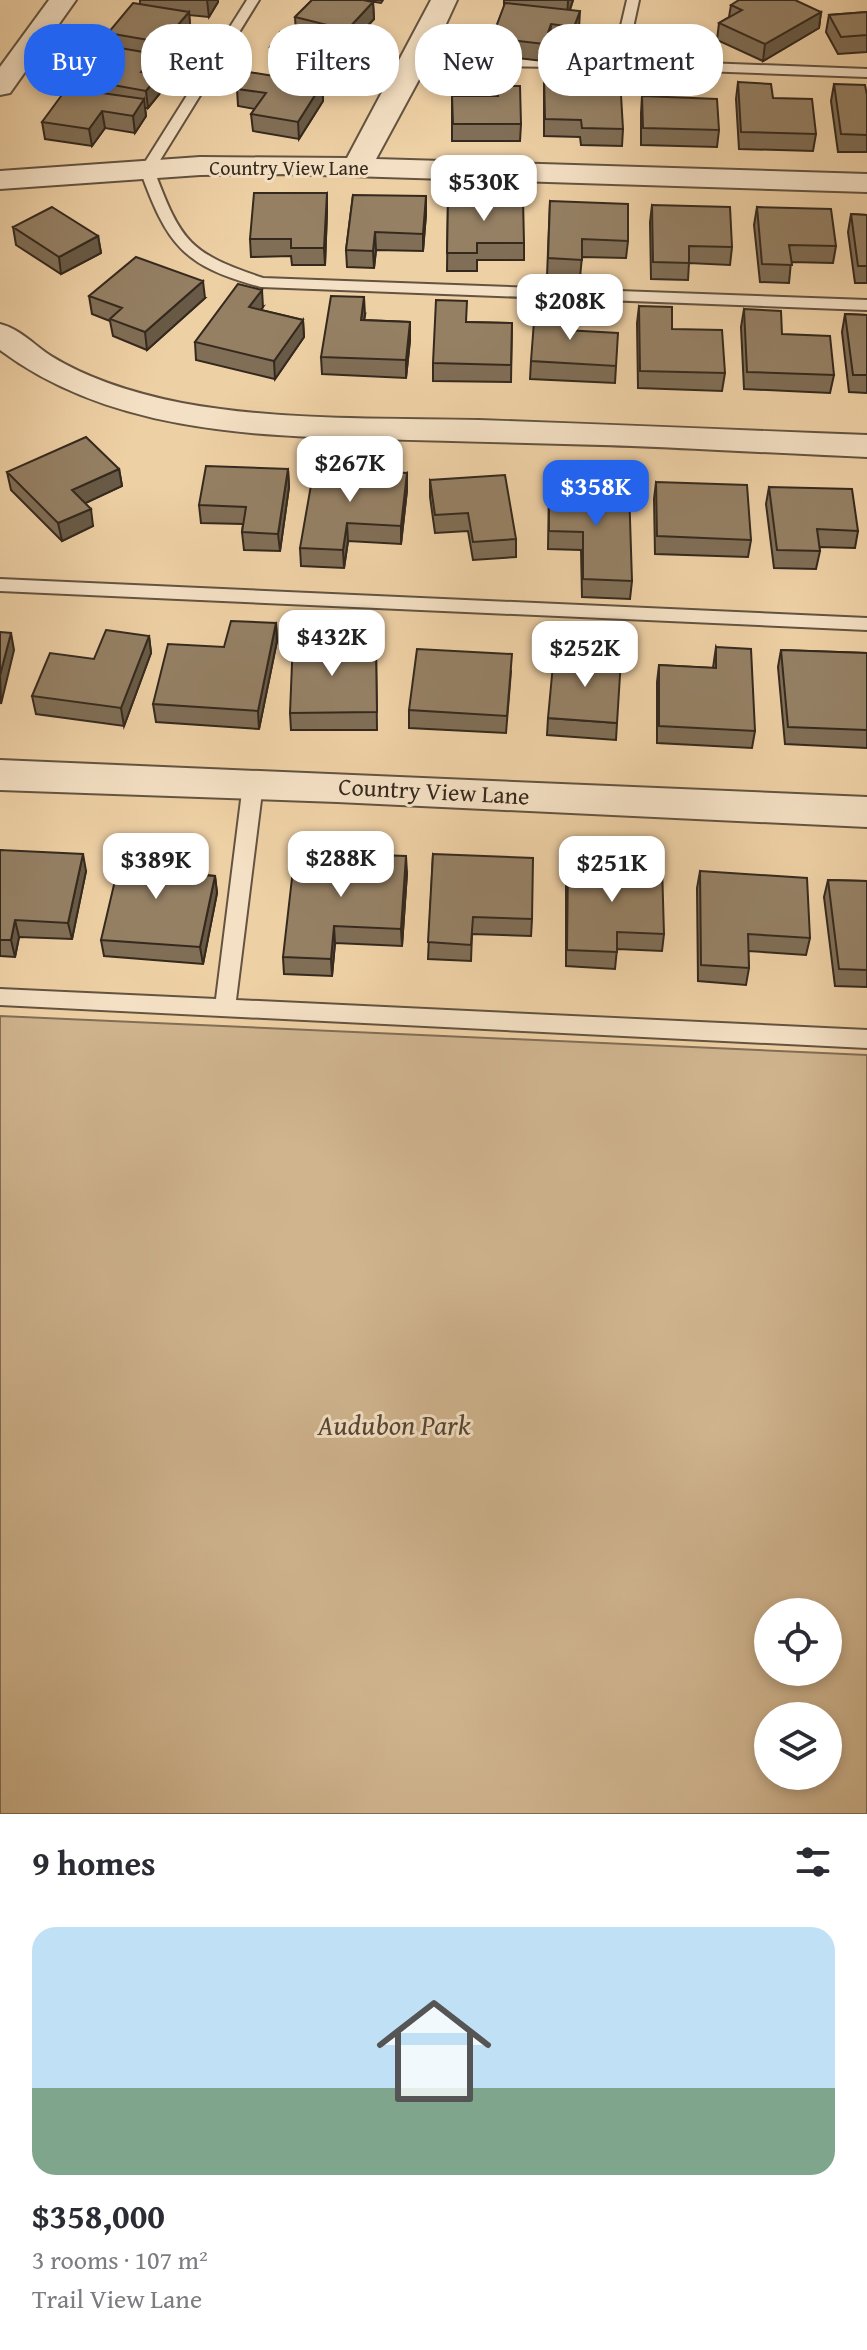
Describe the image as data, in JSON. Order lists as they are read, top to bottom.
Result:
{
  "streets": {
    "street": ["Country View Lane"]
  },
  "parks": ["Audubon Park"],
  "page": {
    "chip": [
      "Buy",
      "Rent",
      "Filters",
      "New",
      "Apartment"
    ],
    "price": [
      "$530K",
      "$208K",
      "$267K",
      "$358K",
      "$432K",
      "$252K",
      "$288K",
      "$389K",
      "$251K"
    ],
    "heading": "9 homes",
    "list": [
      {
        "name": "$358,000",
        "note": "3 rooms · 107 m² · Trail View Lane"
      }
    ]
  }
}
